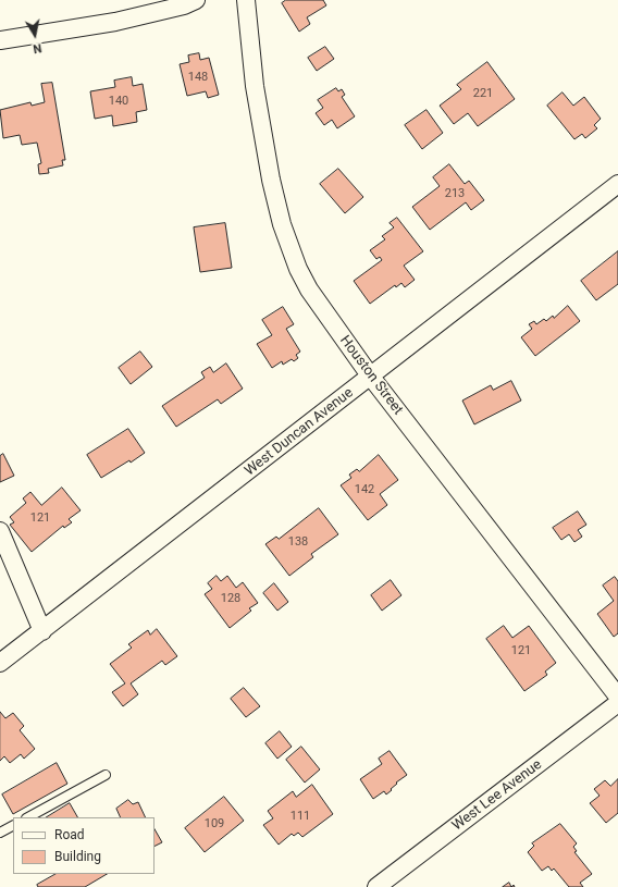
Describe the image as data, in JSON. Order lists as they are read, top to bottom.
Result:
{
  "streets": {
    "street": ["Houston Street", "West Duncan Avenue", "West Lee Avenue"]
  },
  "crossings": [
    ["Houston Street", "West Duncan Avenue"]
  ],
  "house_numbers": [
    "148",
    "221",
    "140",
    "213",
    "142",
    "121",
    "138",
    "128",
    "121",
    "111",
    "109"
  ],
  "legend": ["Road", "Building"],
  "north": "bottom"
}
